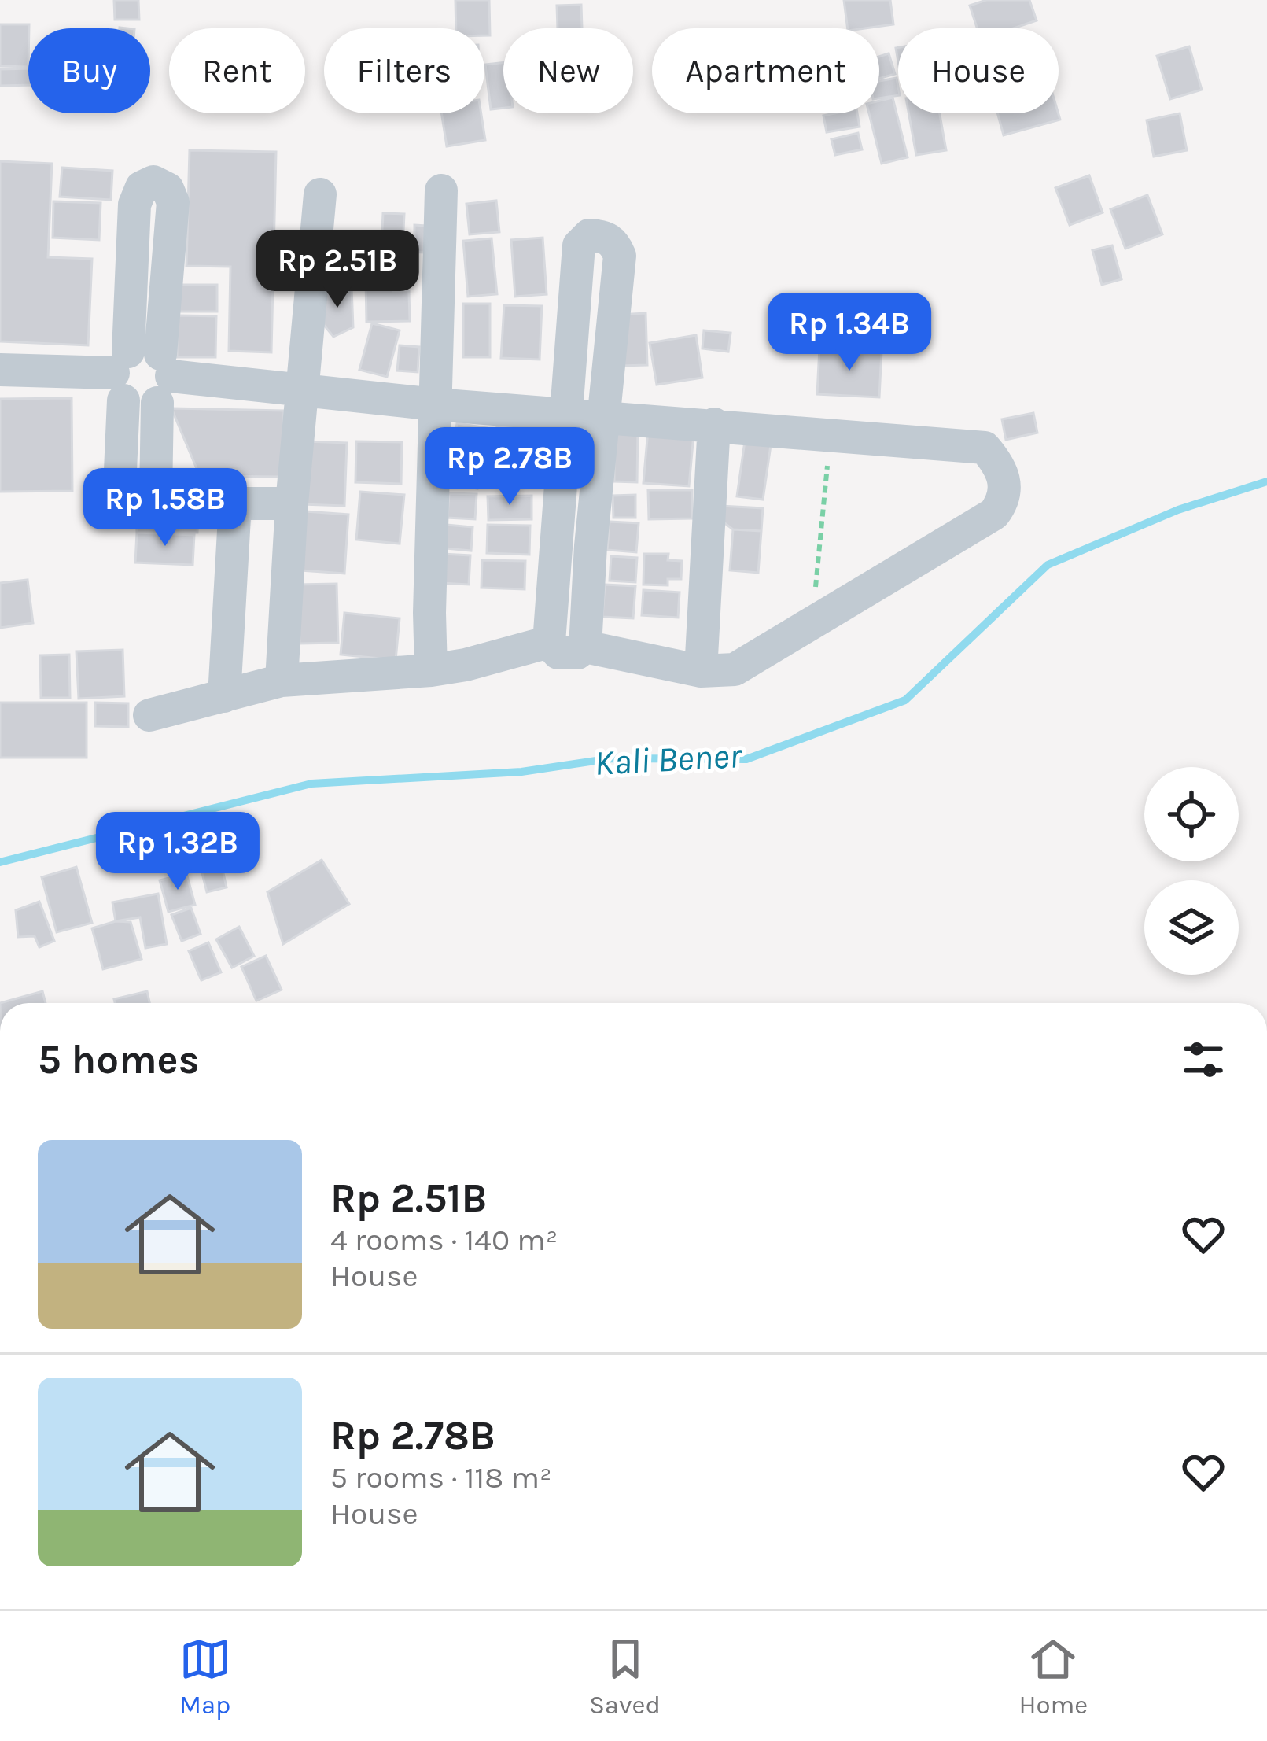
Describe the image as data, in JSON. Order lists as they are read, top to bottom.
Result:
{
  "water": ["Kali Bener"],
  "page": {
    "chip": [
      "Buy",
      "Rent",
      "Filters",
      "New",
      "Apartment",
      "House"
    ],
    "price": [
      "Rp 2.51B",
      "Rp 1.34B",
      "Rp 2.78B",
      "Rp 1.58B",
      "Rp 1.32B"
    ],
    "heading": "5 homes",
    "list": [
      {
        "name": "Rp 2.51B",
        "note": "4 rooms · 140 m² · House"
      },
      {
        "name": "Rp 2.78B",
        "note": "5 rooms · 118 m² · House"
      }
    ],
    "tabs": ["Map", "Saved", "Home"]
  }
}
